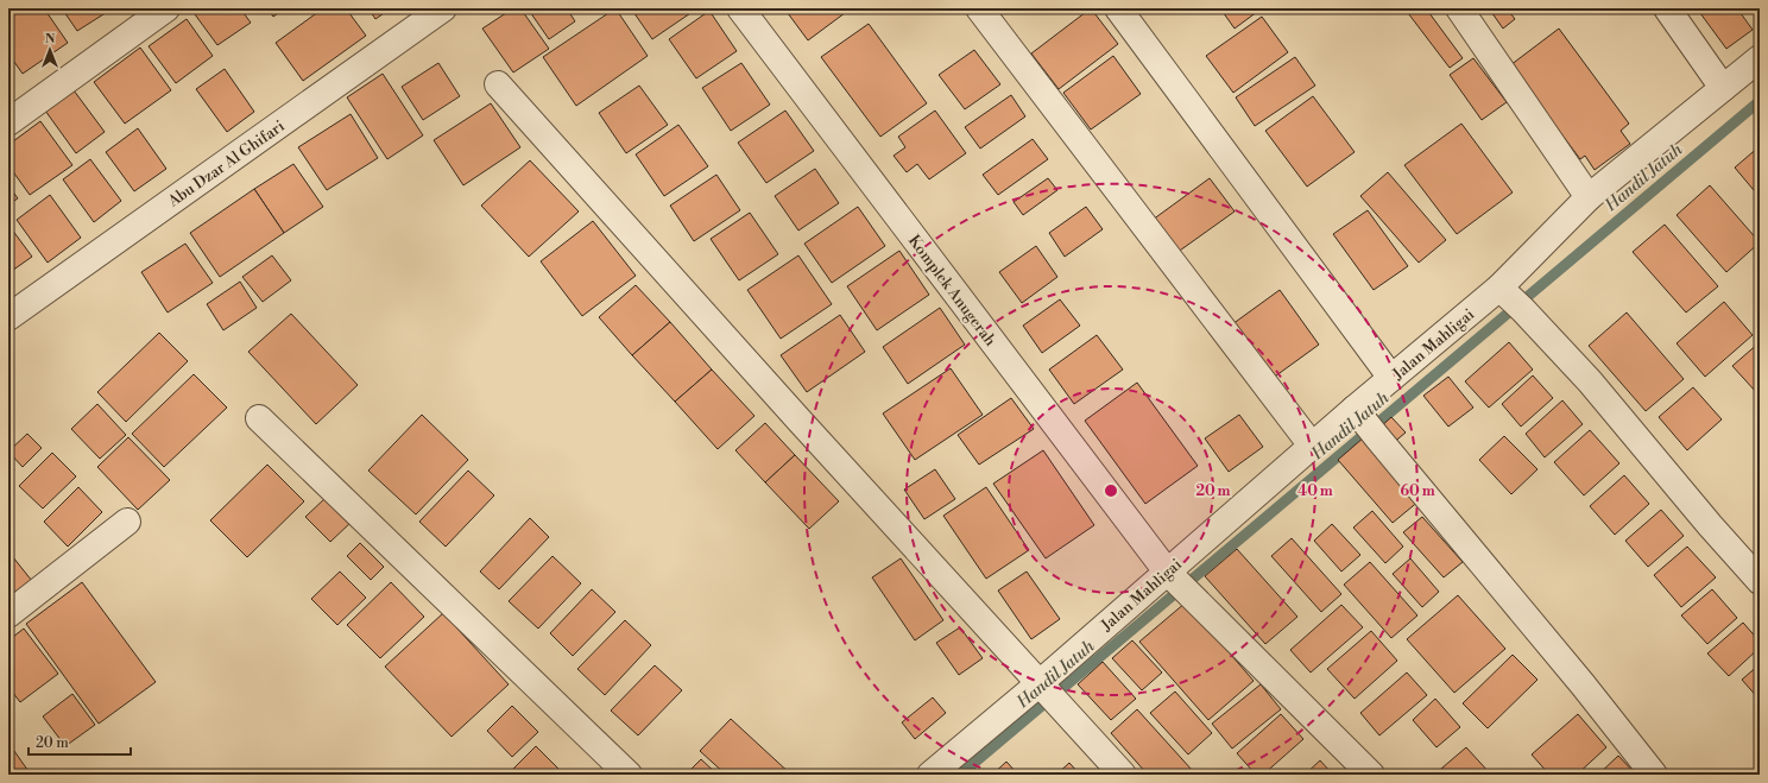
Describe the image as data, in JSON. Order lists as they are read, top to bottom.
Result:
{
  "streets": {
    "street": ["Abu Dzar Al Ghifari", "Komplek Anugerah", "Jalan Mahligai"]
  },
  "crossings": [
    ["Komplek Anugerah", "Jalan Mahligai"]
  ],
  "water": ["Handil Jatuh"],
  "scale_bar": "20 m",
  "north": "top",
  "rings": ["20 m", "40 m", "60 m"]
}
